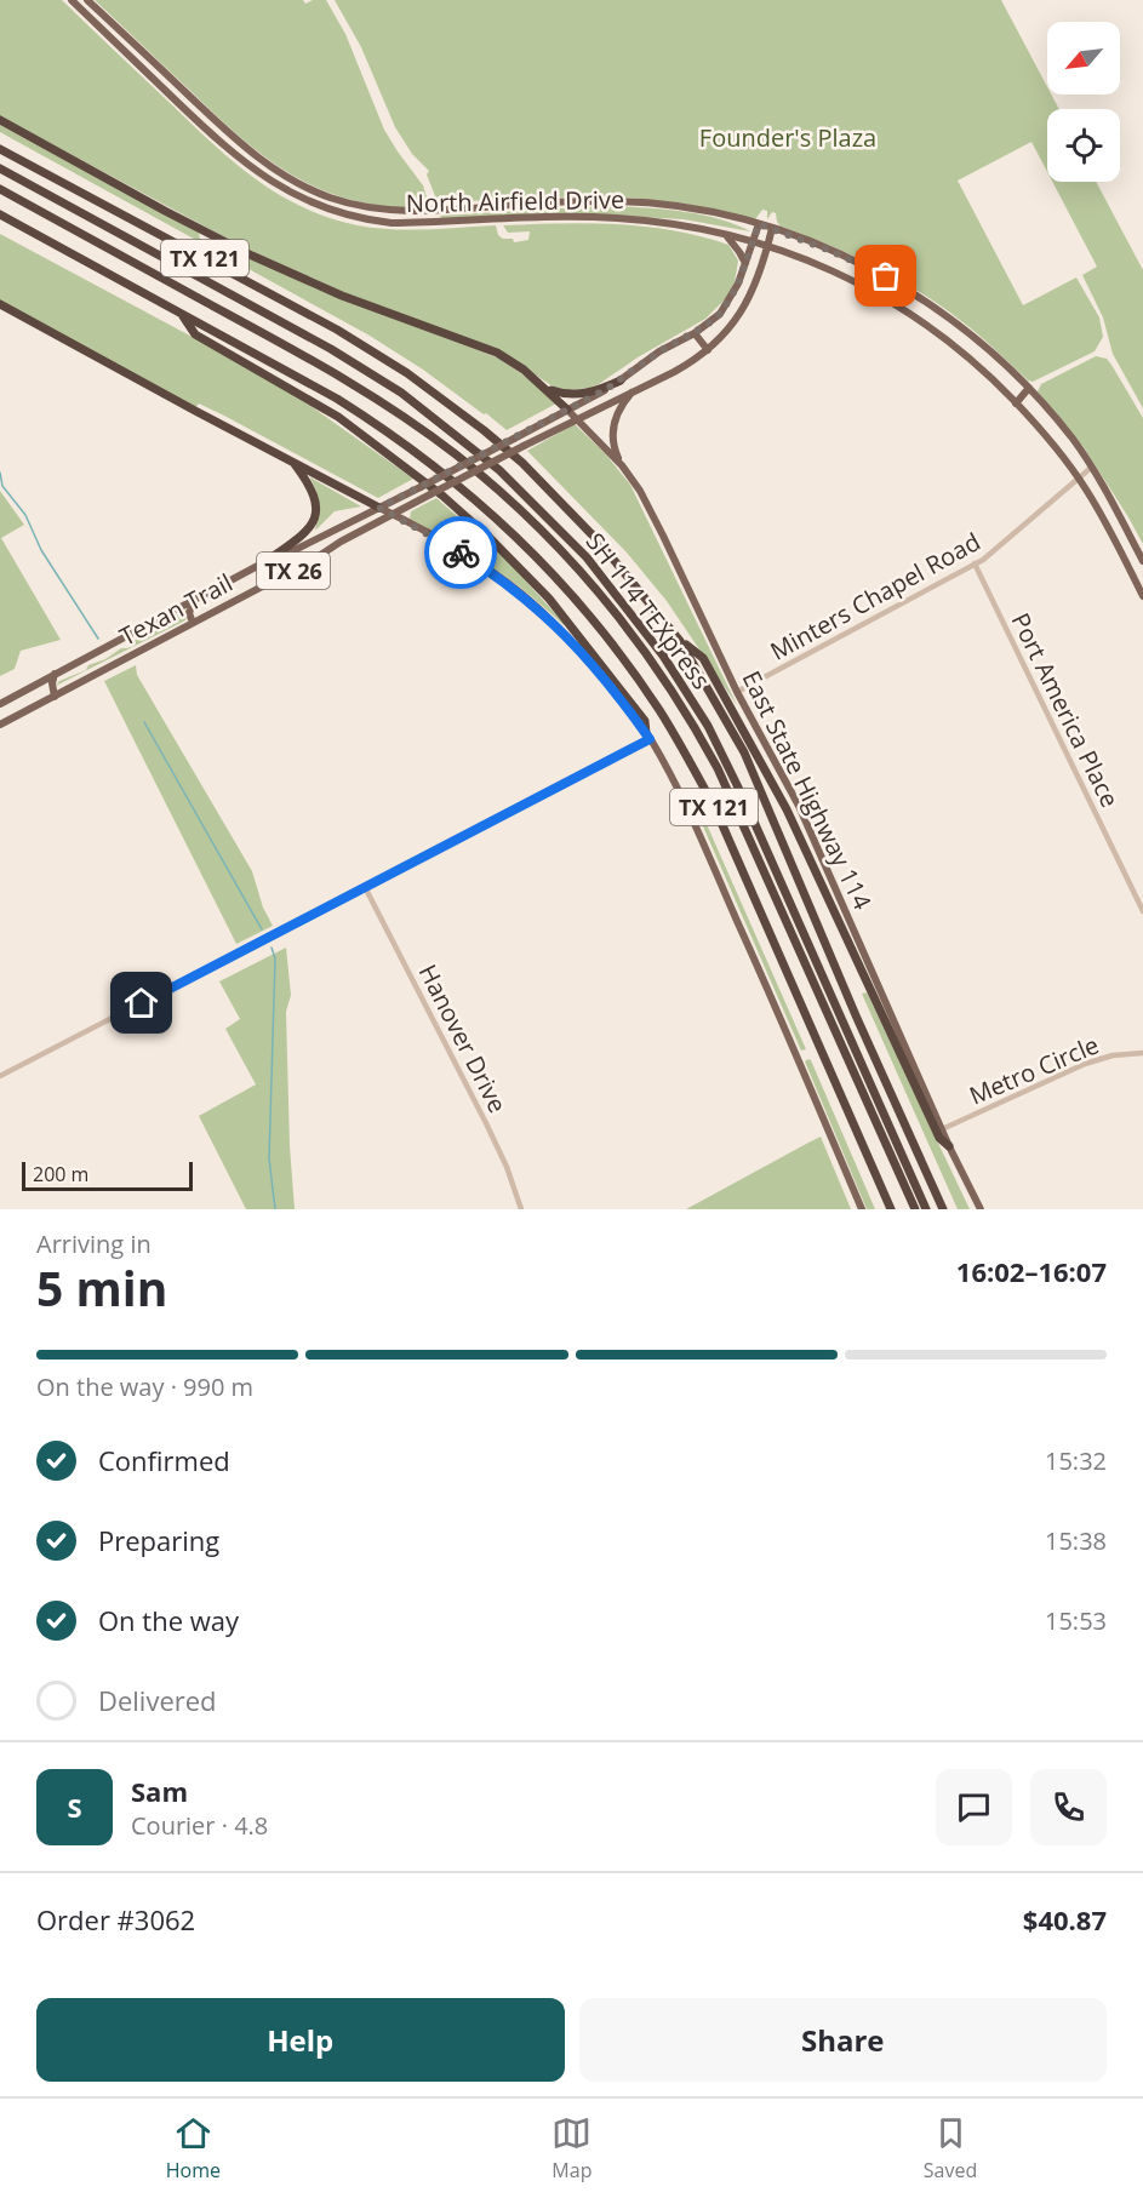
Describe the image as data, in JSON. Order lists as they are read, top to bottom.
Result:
{
  "streets": {
    "highway": ["TX 121", "SH 114 TEXpress"],
    "main road": [
      "North Airfield Drive",
      "TX 26",
      "Texan Trail",
      "East State Highway 114"
    ],
    "street": [
      "Minters Chapel Road",
      "Port America Place",
      "Hanover Drive",
      "Metro Circle"
    ]
  },
  "crossings": [
    ["North Airfield Drive", "Minters Chapel Road"],
    ["North Airfield Drive", "Texan Trail"],
    ["Minters Chapel Road", "Port America Place"],
    ["Minters Chapel Road", "East State Highway 114"],
    ["Texan Trail", "East State Highway 114"],
    ["East State Highway 114", "Metro Circle"]
  ],
  "parks": ["Founder's Plaza"],
  "scale_bar": "200 m",
  "north": "bottom left",
  "page": {
    "scale": "200 m",
    "heading": ["5 min", "Arriving in", "16:02–16:07"],
    "panel": [
      "Sam",
      "Courier · 4.8",
      "Order #3062",
      "$40.87"
    ],
    "bar": "On the way · 990 m",
    "list": [
      ["Confirmed", "15:32"],
      ["Preparing", "15:38"],
      ["On the way", "15:53"],
      "Delivered"
    ],
    "round": "S",
    "buttons": ["Help", "Share"],
    "tabs": ["Home", "Map", "Saved"]
  }
}
